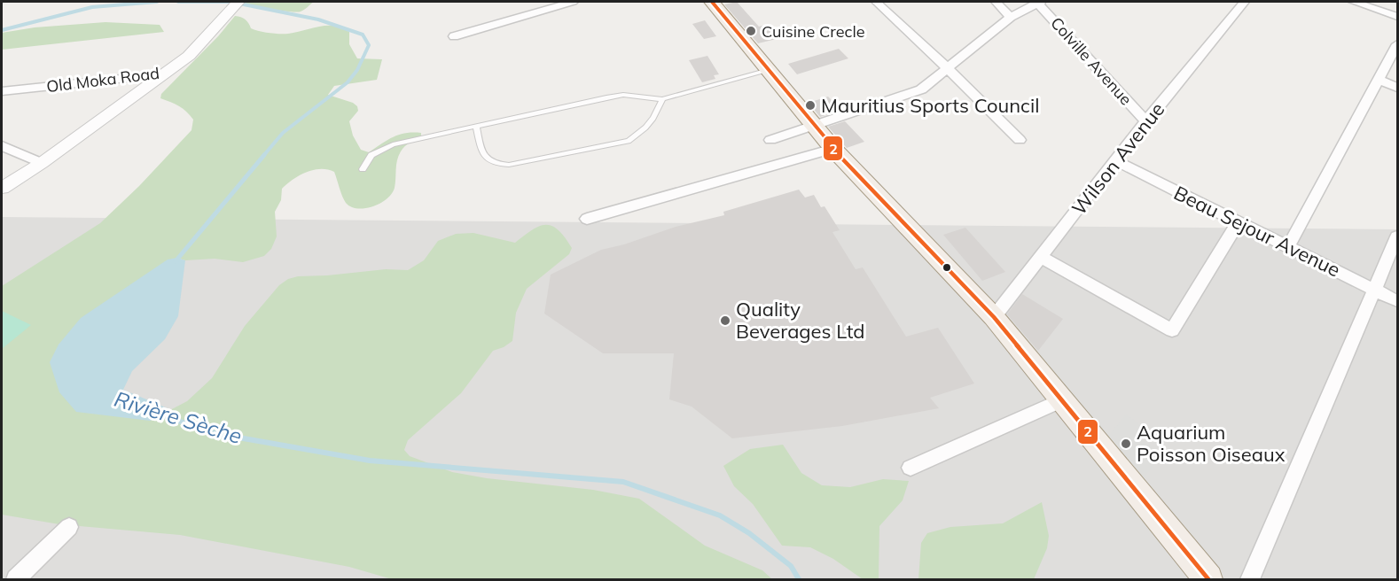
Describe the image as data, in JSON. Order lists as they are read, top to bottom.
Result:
{
  "streets": {
    "street": [
      "Colville Avenue",
      "Old Moka Road",
      "Wilson Avenue",
      "Beau Sejour Avenue"
    ]
  },
  "crossings": [
    ["Colville Avenue", "Wilson Avenue"],
    ["Wilson Avenue", "Beau Sejour Avenue"]
  ],
  "water": ["Rivière Sèche"],
  "places": [
    "Cuisine Crecle",
    "Mauritius Sports Council",
    "Quality Beverages Ltd",
    "Aquarium Poisson Oiseaux"
  ],
  "lines": ["transit line 2"]
}
